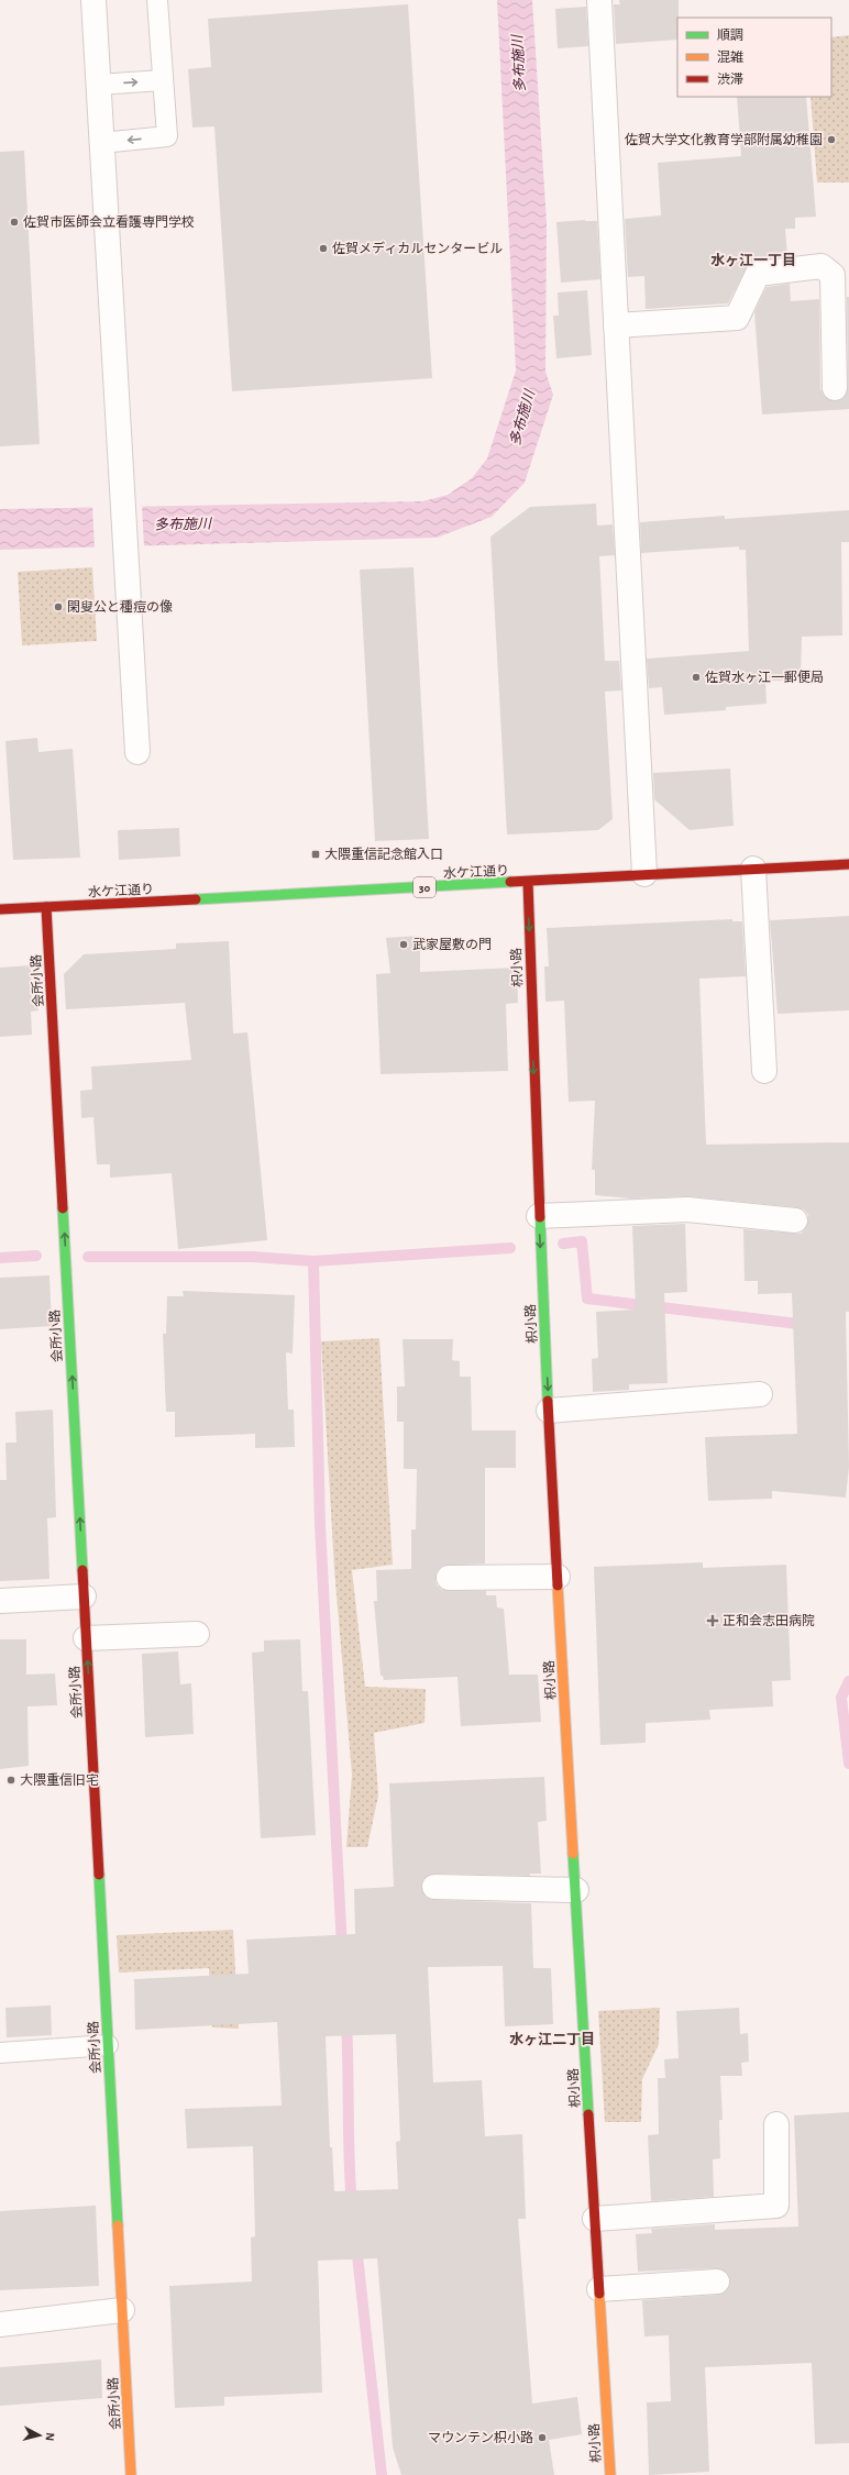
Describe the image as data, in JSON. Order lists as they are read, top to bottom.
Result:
{
  "streets": {
    "street": [
      "水ケ江通り",
      "30",
      "枳小路",
      "会所小路"
    ]
  },
  "crossings": [
    ["水ケ江通り", "枳小路"],
    ["水ケ江通り", "会所小路"]
  ],
  "one_way": ["会所小路"],
  "districts": ["水ヶ江一丁目", "水ヶ江二丁目"],
  "water": ["多布施川"],
  "places": {
    "other": [
      "佐賀大学文化教育学部附属幼稚園",
      "佐賀市医師会立看護専門学校",
      "佐賀メディカルセンタービル",
      "閑叟公と種痘の像",
      "佐賀水ヶ江一郵便局",
      "武家屋敷の門",
      "大隈重信旧宅",
      "マウンテン枳小路"
    ],
    "transit": ["大隈重信記念館入口"],
    "health": ["正和会志田病院"]
  },
  "legend": ["順調", "混雑", "渋滞"],
  "north": "right"
}
